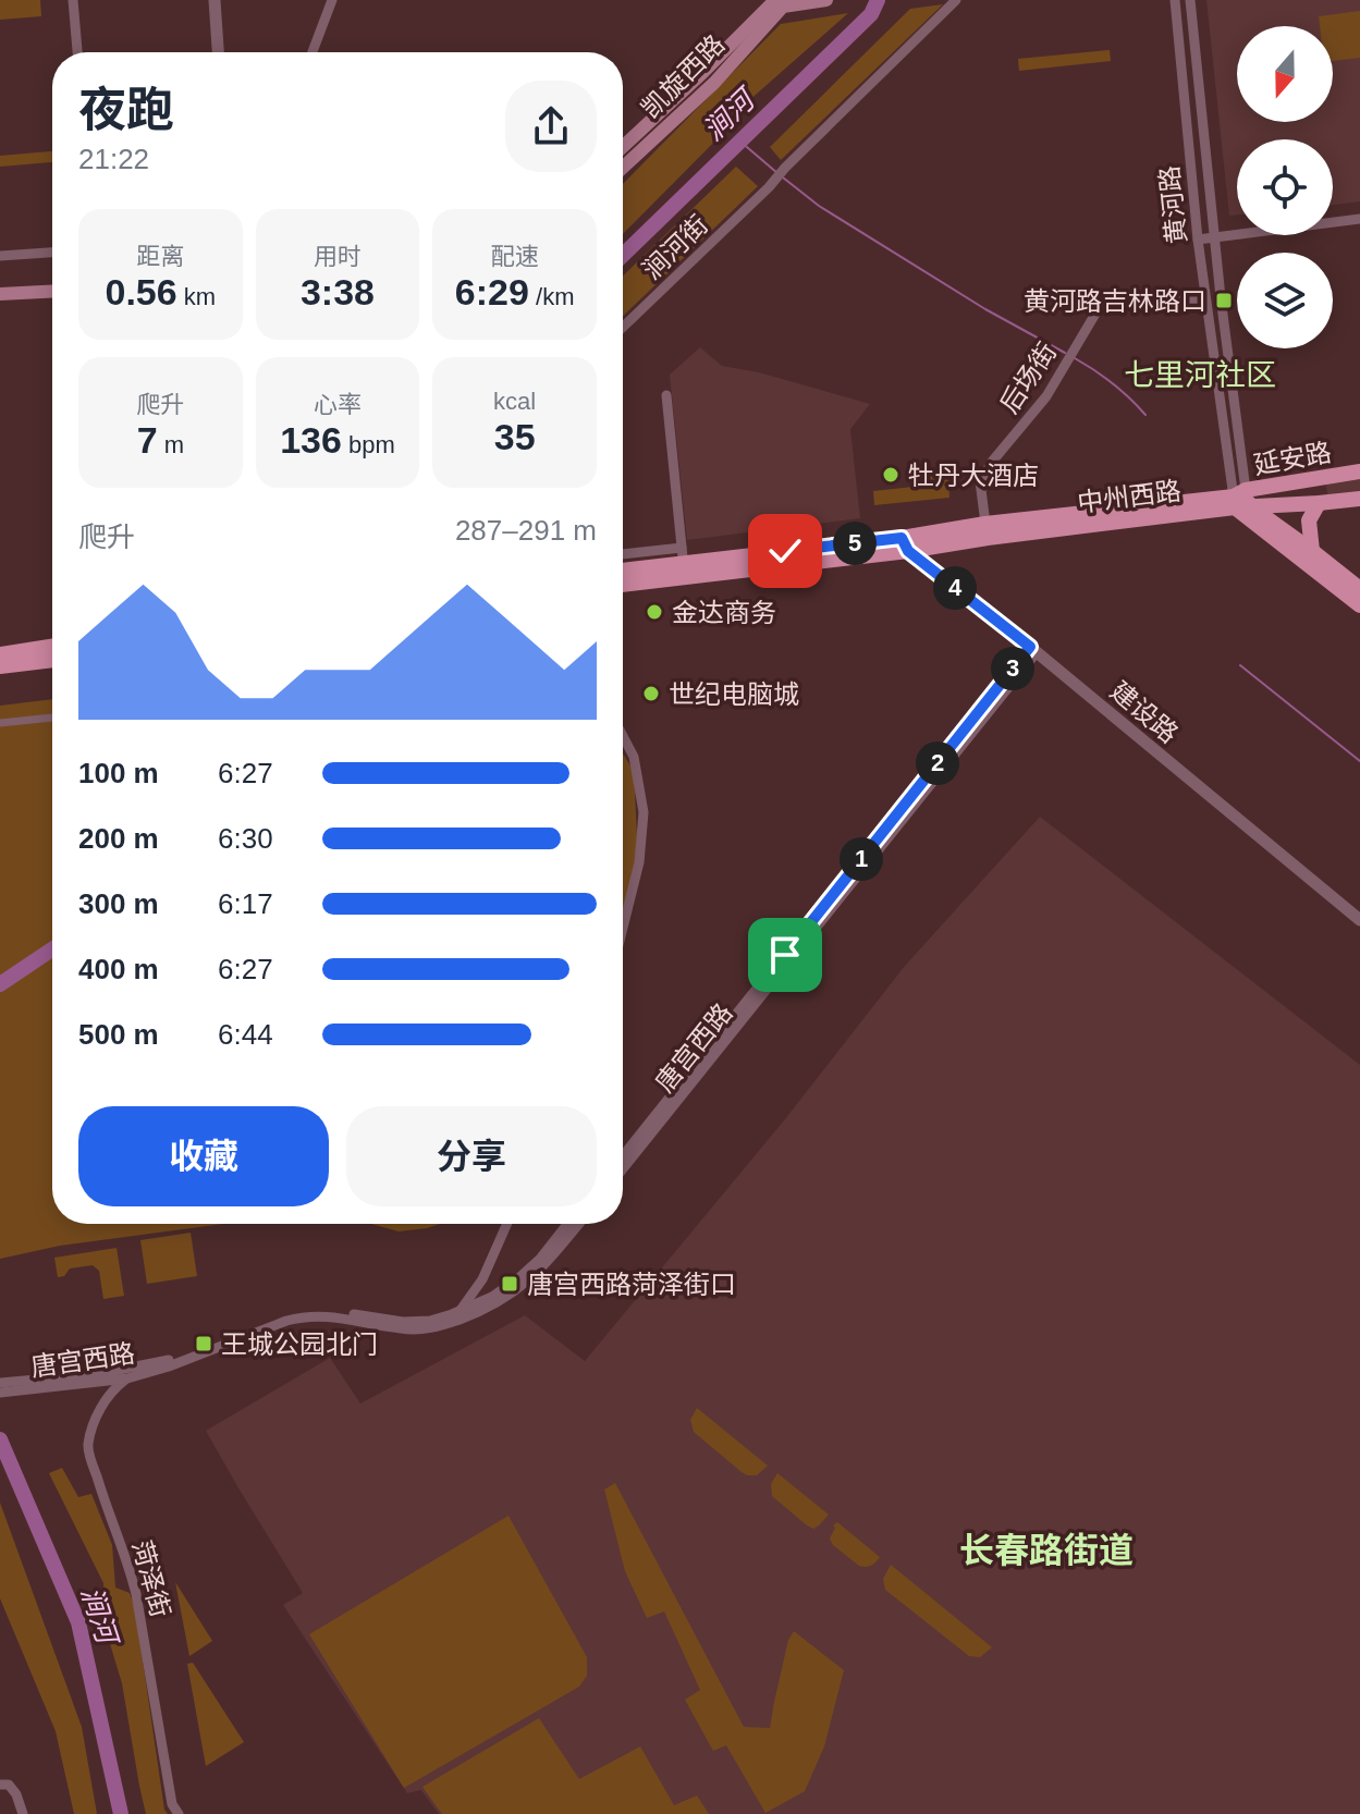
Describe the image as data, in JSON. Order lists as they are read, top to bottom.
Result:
{
  "streets": {
    "main road": ["凯旋西路", "延安路", "中州西路"],
    "street": [
      "黄河路",
      "涧河街",
      "后场街",
      "建设路",
      "唐宫西路",
      "菏泽街"
    ]
  },
  "crossings": [
    ["黄河路", "后场街"],
    ["黄河路", "延安路"],
    ["黄河路", "中州西路"],
    ["后场街", "中州西路"],
    ["延安路", "中州西路"],
    ["中州西路", "建设路"],
    ["建设路", "唐宫西路"],
    ["唐宫西路", "菏泽街"]
  ],
  "districts": ["七里河社区", "长春路街道"],
  "water": ["涧河"],
  "places": {
    "transit": ["黄河路吉林路口", "唐宫西路菏泽街口", "王城公园北门"],
    "other": ["牡丹大酒店", "金达商务", "世纪电脑城"]
  },
  "north": "bottom",
  "page": {
    "heading": ["夜跑", "21:22"],
    "stats": [
      ["距离", "0.56 km"],
      ["用时", "3:38"],
      ["配速", "6:29 /km"],
      ["爬升", "7 m"],
      ["心率", "136 bpm"],
      ["kcal", "35"]
    ],
    "chart": ["爬升", "287–291 m"],
    "pins": [
      "5",
      "4",
      "3",
      "2",
      "1"
    ],
    "list": [
      {
        "name": "100 m",
        "note": "6:27"
      },
      {
        "name": "200 m",
        "note": "6:30"
      },
      {
        "name": "300 m",
        "note": "6:17"
      },
      {
        "name": "400 m",
        "note": "6:27"
      },
      {
        "name": "500 m",
        "note": "6:44"
      }
    ],
    "buttons": ["收藏", "分享"]
  }
}
